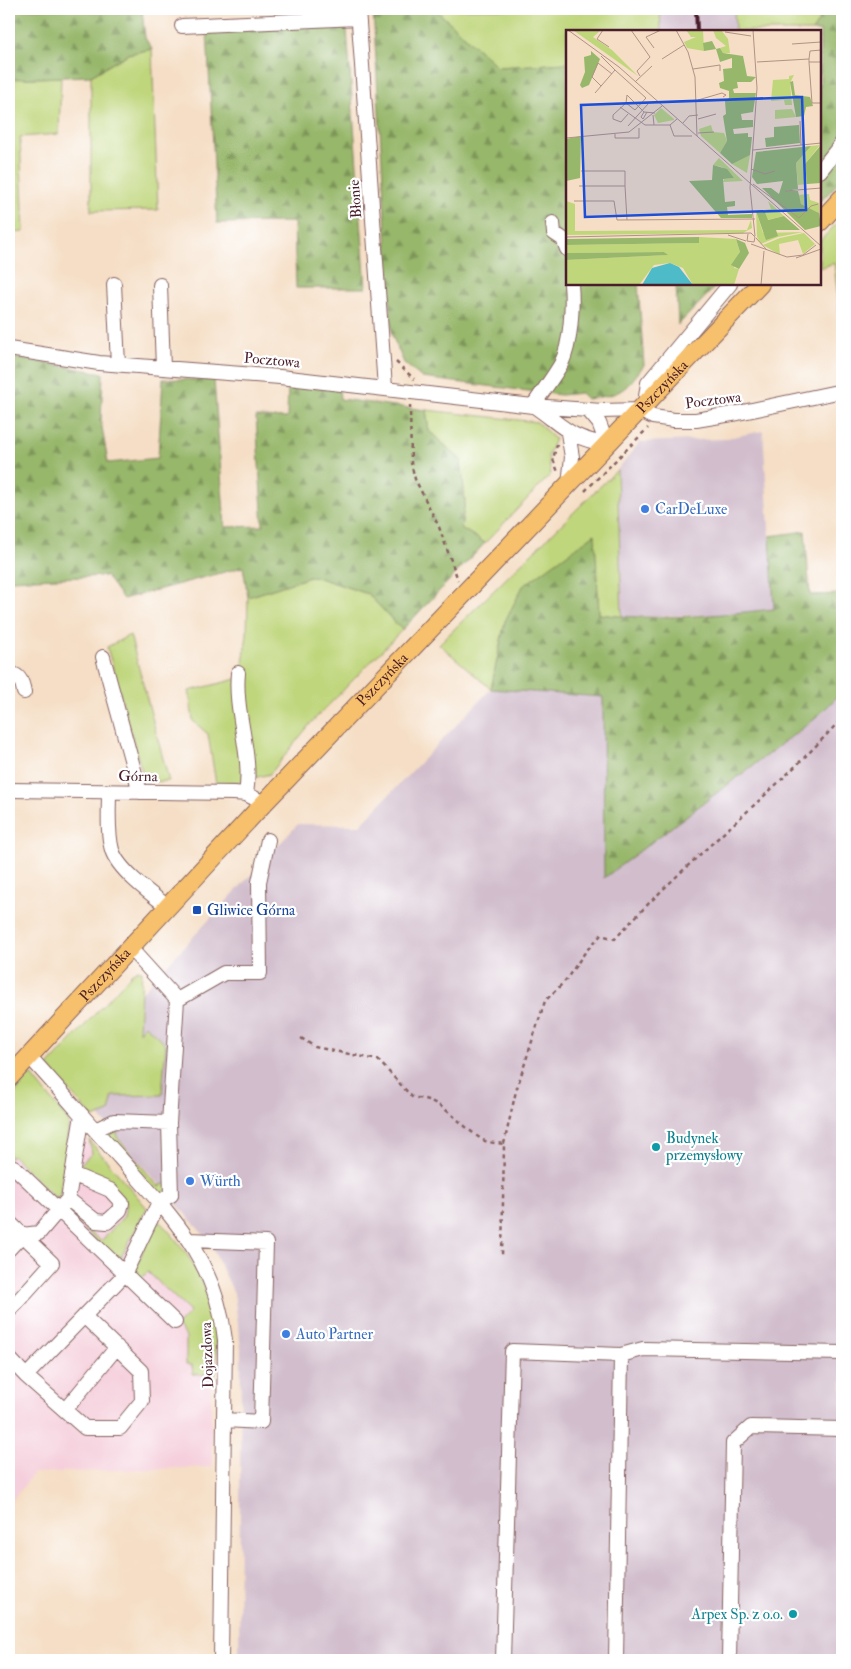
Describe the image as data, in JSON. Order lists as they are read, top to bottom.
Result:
{
  "streets": {
    "main road": ["Pszczyńska"],
    "street": [
      "Błonie",
      "Pocztowa",
      "Górna",
      "Dojazdowa"
    ]
  },
  "crossings": [
    ["Błonie", "Pocztowa"],
    ["Pocztowa", "Pszczyńska"],
    ["Pszczyńska", "Górna"],
    ["Pszczyńska", "Dojazdowa"]
  ],
  "places": {
    "other": [
      "CarDeLuxe",
      "Budynek przemysłowy",
      "Würth",
      "Auto Partner",
      "Arpex Sp. z o.o."
    ],
    "transit": ["Gliwice Górna"]
  }
}
